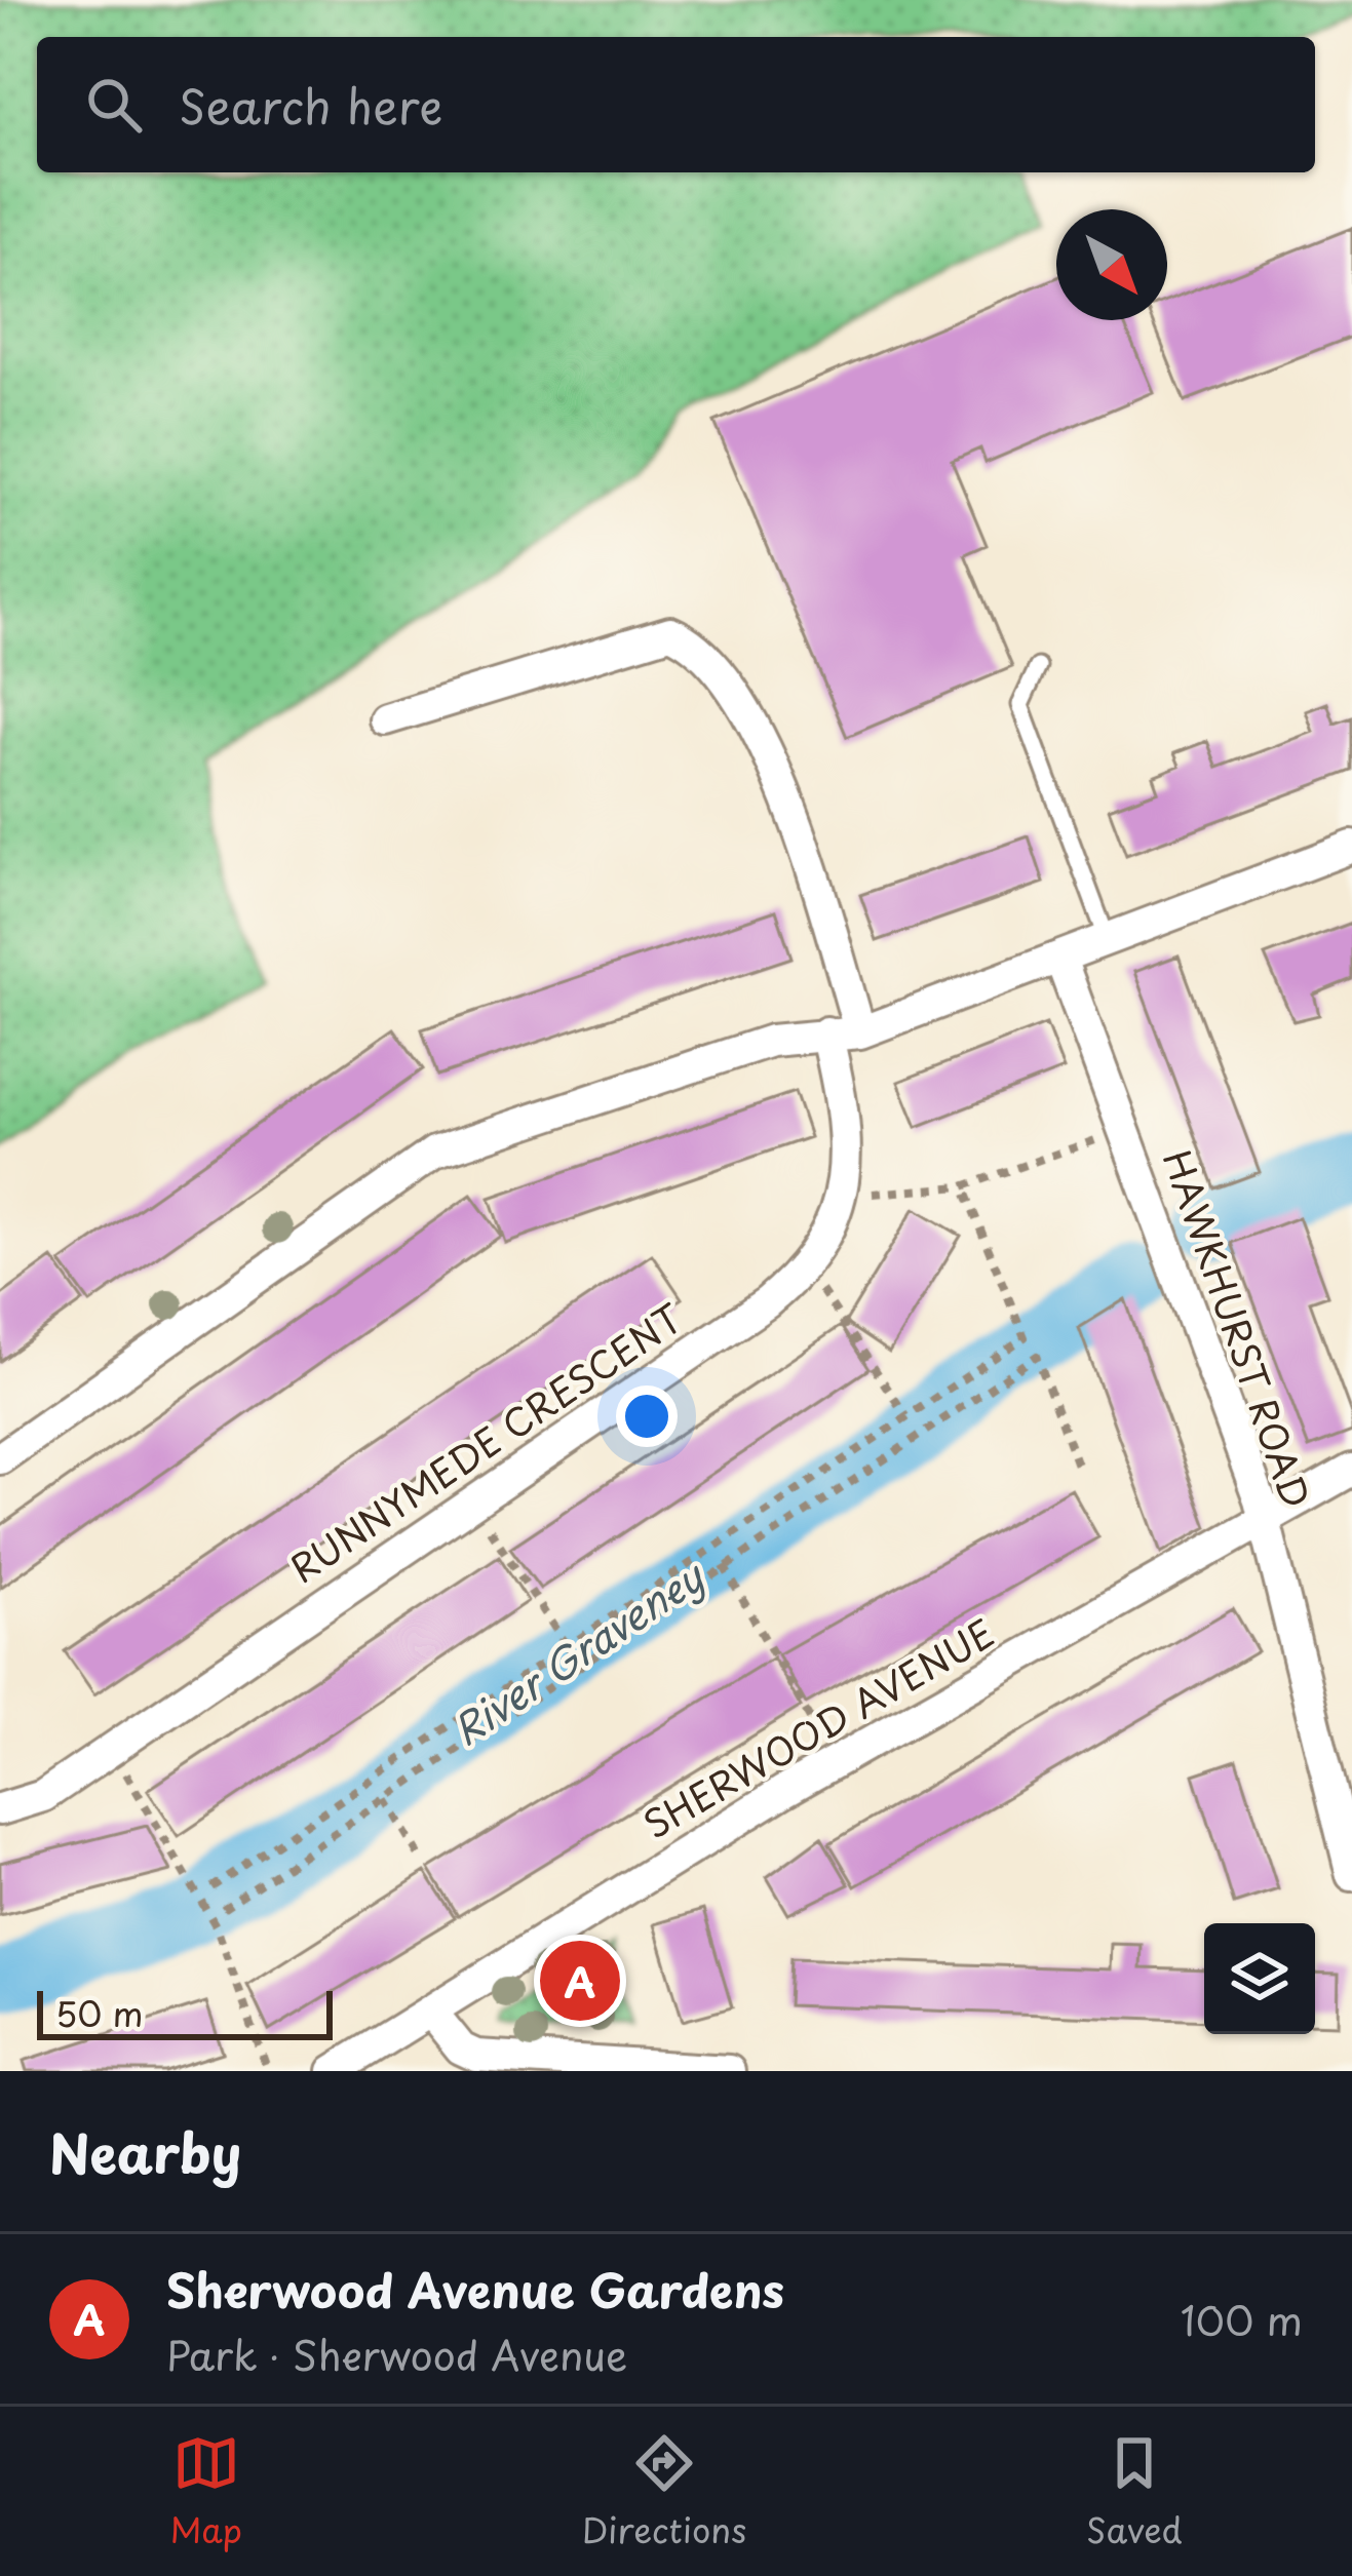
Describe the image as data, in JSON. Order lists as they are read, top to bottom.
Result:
{
  "streets": {
    "street": ["HAWKHURST ROAD", "RUNNYMEDE CRESCENT", "SHERWOOD AVENUE"]
  },
  "crossings": [
    ["HAWKHURST ROAD", "SHERWOOD AVENUE"]
  ],
  "water": ["River Graveney"],
  "scale_bar": "50 m",
  "north": "bottom right",
  "page": {
    "search": "Search here",
    "pins": "A",
    "scale": "50 m",
    "heading": "Nearby",
    "list": [
      {
        "mark": "A",
        "name": "Sherwood Avenue Gardens",
        "note": "Park · Sherwood Avenue",
        "value": "100 m"
      }
    ],
    "nav": ["Map", "Directions", "Saved"]
  }
}
